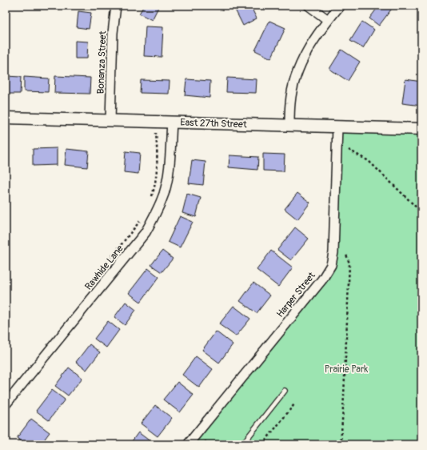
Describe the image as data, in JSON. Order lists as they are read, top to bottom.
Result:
{
  "streets": {
    "street": [
      "Bonanza Street",
      "East 27th Street",
      "Rawhide Lane",
      "Harper Street"
    ]
  },
  "crossings": [
    ["Bonanza Street", "East 27th Street"],
    ["East 27th Street", "Rawhide Lane"],
    ["East 27th Street", "Harper Street"]
  ],
  "parks": ["Prairie Park"]
}
